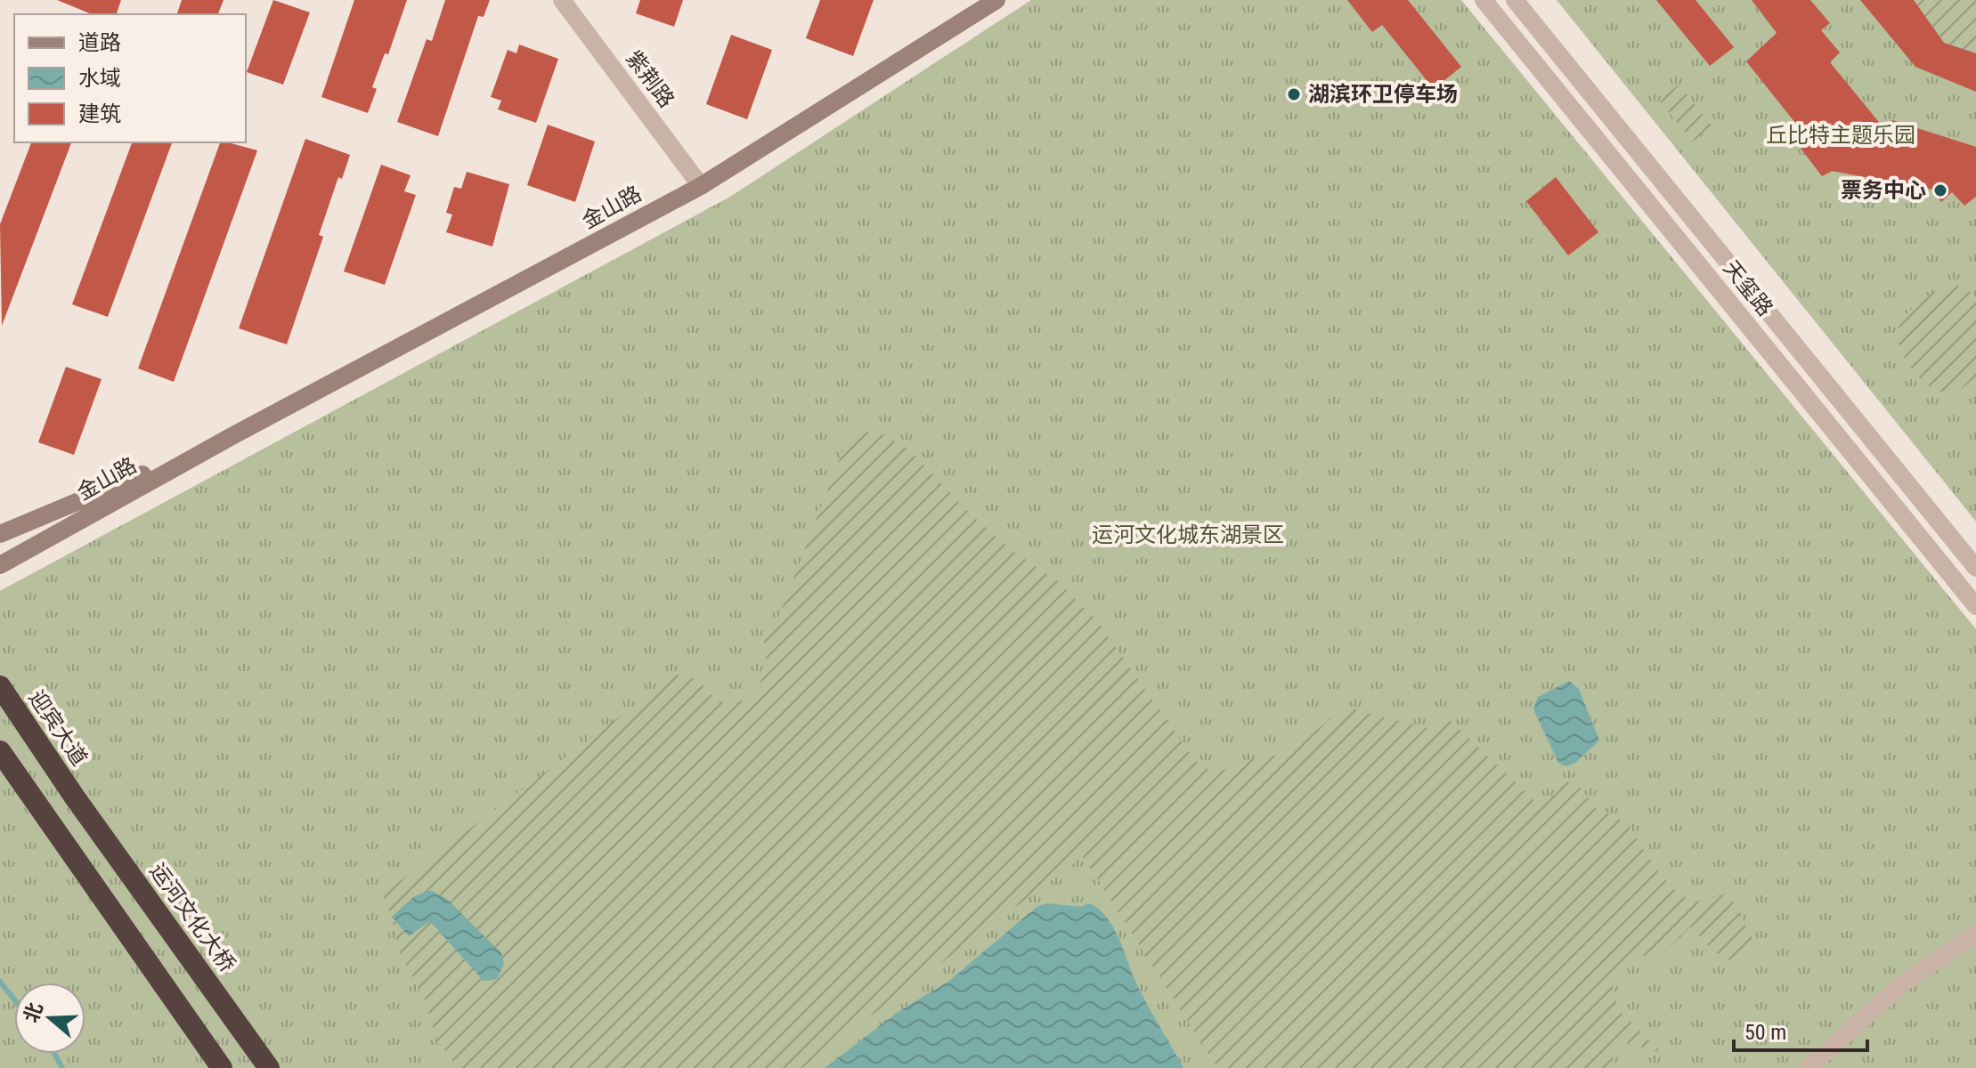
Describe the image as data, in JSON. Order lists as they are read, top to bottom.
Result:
{
  "streets": {
    "highway": ["迎宾大道", "运河文化大桥"],
    "street": ["紫荆路", "金山路", "天玺路"]
  },
  "crossings": [
    ["紫荆路", "金山路"],
    ["迎宾大道", "运河文化大桥"]
  ],
  "parks": ["丘比特主题乐园", "运河文化城东湖景区"],
  "places": ["湖滨环卫停车场", "票务中心"],
  "legend": ["道路", "水域", "建筑"],
  "scale_bar": "50 m",
  "north": "left"
}
